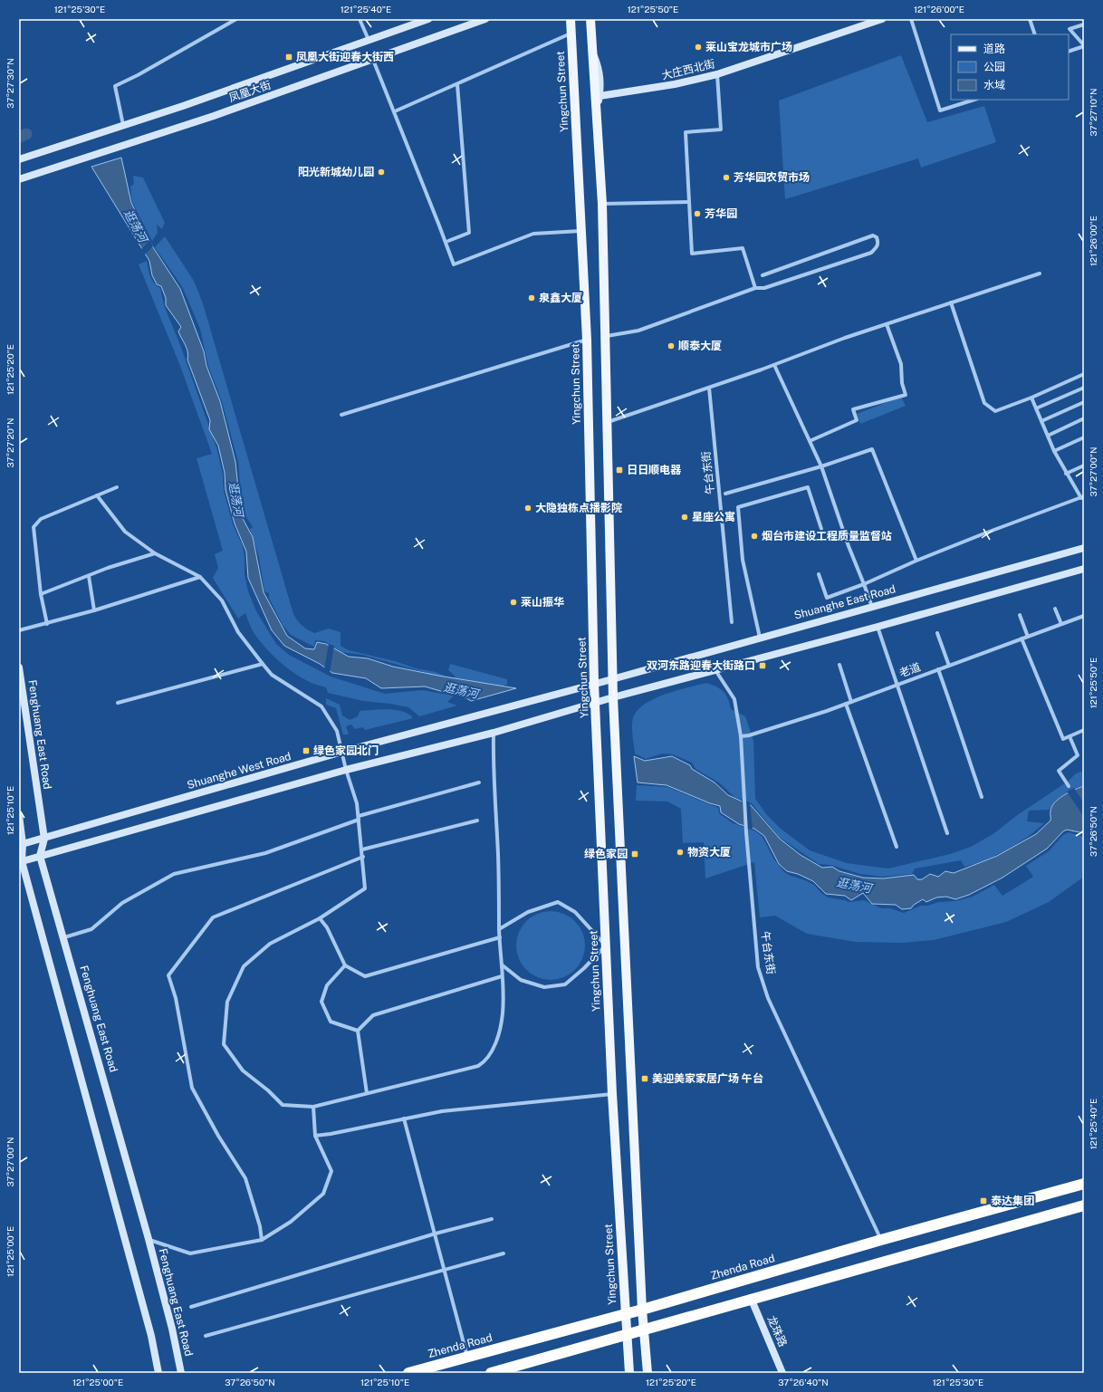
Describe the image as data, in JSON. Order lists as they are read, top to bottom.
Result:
{
  "streets": {
    "highway": ["Zhenda Road"],
    "main road": ["Yingchun Street"],
    "street": [
      "大庄西北街",
      "凤凰大街",
      "午台东街",
      "Shuanghe East Road",
      "老道",
      "Fenghuang East Road",
      "Shuanghe West Road",
      "龙珠路"
    ]
  },
  "crossings": [
    ["Yingchun Street", "Shuanghe West Road"],
    ["Yingchun Street", "Zhenda Road"],
    ["午台东街", "老道"],
    ["午台东街", "Zhenda Road"],
    ["Shuanghe East Road", "Shuanghe West Road"],
    ["Fenghuang East Road", "Shuanghe West Road"]
  ],
  "water": ["逛荡河"],
  "places": {
    "other": [
      "莱山宝龙城市广场",
      "阳光新城幼儿园",
      "芳华园农贸市场",
      "芳华园",
      "泉鑫大厦",
      "顺泰大厦",
      "大隐独栋点播影院",
      "星座公寓",
      "烟台市建设工程质量监督站",
      "莱山振华",
      "物资大厦"
    ],
    "transit": [
      "凤凰大街迎春大街西",
      "日日顺电器",
      "双河东路迎春大街路口",
      "绿色家园北门",
      "绿色家园",
      "美迎美家家居广场 午台",
      "泰达集团"
    ]
  },
  "legend": ["道路", "公园", "水域"],
  "coordinates": [
    "121°25'30\"E",
    "121°25'40\"E",
    "121°25'50\"E",
    "121°26'00\"E",
    "37°27'30\"N",
    "37°27'10\"N",
    "121°25'20\"E",
    "37°27'20\"N",
    "37°27'00\"N",
    "121°25'10\"E",
    "37°26'50\"N",
    "121°25'00\"E",
    "37°26'40\"N"
  ]
}
